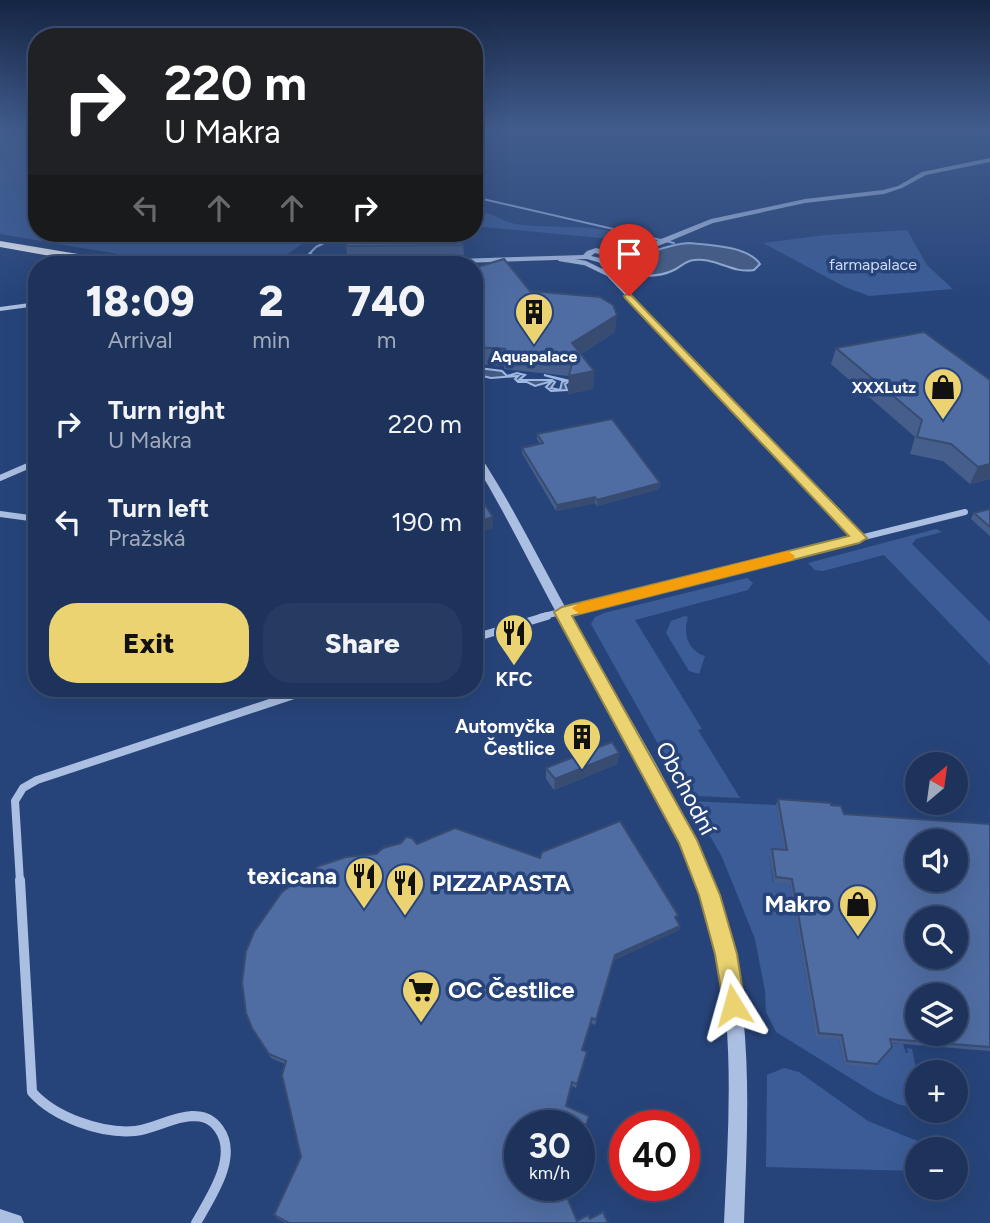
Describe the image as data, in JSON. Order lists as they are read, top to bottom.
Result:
{
  "streets": {
    "street": ["Obchodní"]
  },
  "parks": ["farmapalace"],
  "places": {
    "building": ["Aquapalace", "Automyčka Čestlice"],
    "shop": ["XXXLutz", "Makro"],
    "restaurant": ["KFC", "texicana", "PIZZAPASTA"],
    "supermarket": ["OC Čestlice"]
  },
  "north": "top right",
  "page": {
    "turn": ["220 m", "U Makra"],
    "eta": [
      "18:09",
      "Arrival",
      "2",
      "min",
      "740",
      "m"
    ],
    "list": [
      {
        "name": "Turn right",
        "note": "U Makra",
        "value": "220 m"
      },
      {
        "name": "Turn left",
        "note": "Pražská",
        "value": "190 m"
      }
    ],
    "buttons": ["Exit", "Share"],
    "map_buttons": ["+", "−"],
    "speed": "30 km/h",
    "limit": "40"
  }
}
